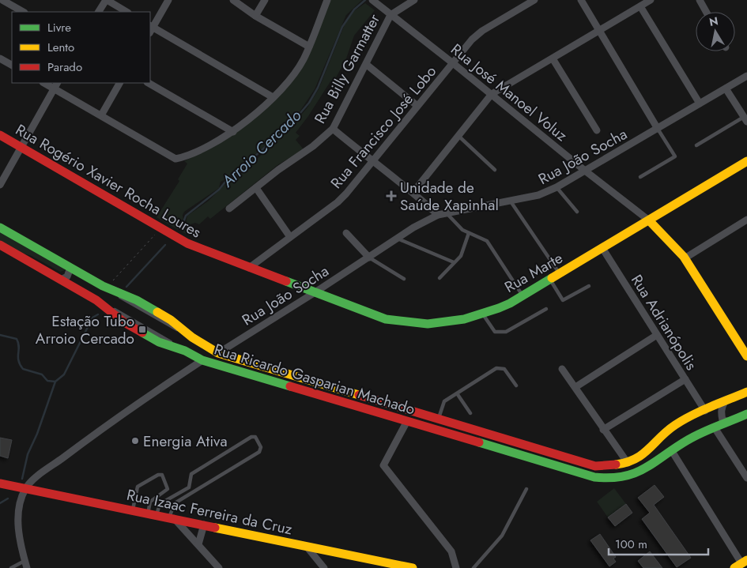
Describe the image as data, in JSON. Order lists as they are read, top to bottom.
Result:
{
  "streets": {
    "street": [
      "Rua Billy Garmatter",
      "Rua José Manoel Voluz",
      "Rua Francisco José Lobo",
      "Rua João Socha",
      "Rua Rogério Xavier Rocha Loures",
      "Rua Marte",
      "Rua Adrianópolis",
      "Rua Ricardo Gasparian Machado",
      "Rua Izaac Ferreira da Cruz"
    ]
  },
  "crossings": [
    ["Rua Billy Garmatter", "Rua José Manoel Voluz"],
    ["Rua José Manoel Voluz", "Rua Francisco José Lobo"],
    ["Rua José Manoel Voluz", "Rua João Socha"],
    ["Rua José Manoel Voluz", "Rua Marte"],
    ["Rua Francisco José Lobo", "Rua Rogério Xavier Rocha Loures"],
    ["Rua João Socha", "Rua Rogério Xavier Rocha Loures"],
    ["Rua João Socha", "Rua Marte"],
    ["Rua João Socha", "Rua Ricardo Gasparian Machado"],
    ["Rua Rogério Xavier Rocha Loures", "Rua Marte"],
    ["Rua Marte", "Rua Adrianópolis"],
    ["Rua Adrianópolis", "Rua Ricardo Gasparian Machado"]
  ],
  "water": ["Arroio Cercado"],
  "places": {
    "health": ["Unidade de Saúde Xapinhal"],
    "transit": ["Estação Tubo Arroio Cercado"],
    "other": ["Energia Ativa"]
  },
  "legend": ["Livre", "Lento", "Parado"],
  "scale_bar": "100 m",
  "north": "top"
}
